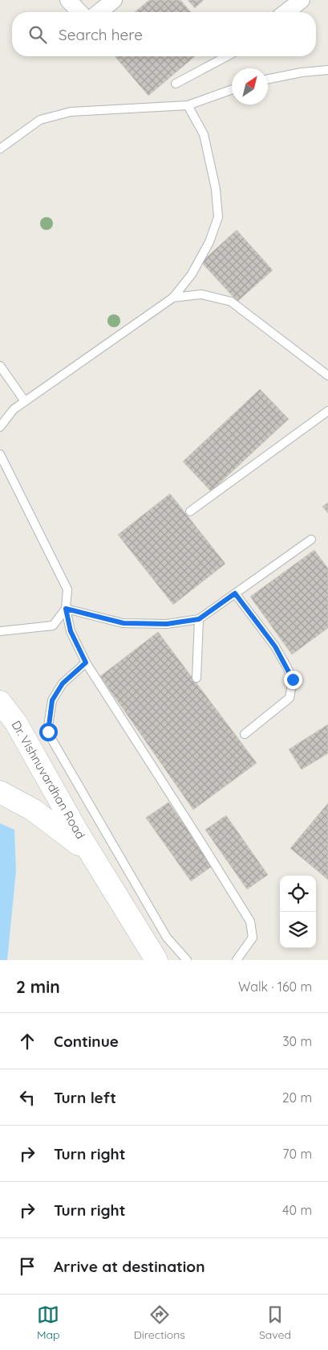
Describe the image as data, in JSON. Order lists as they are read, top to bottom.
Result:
{
  "streets": {
    "main road": ["Dr. Vishnuvardhan Road"]
  },
  "north": "top right",
  "page": {
    "search": "Search here",
    "heading": ["2 min", "Walk · 160 m"],
    "list": [
      ["Continue", "30 m"],
      ["Turn left", "20 m"],
      ["Turn right", "70 m"],
      ["Turn right", "40 m"],
      "Arrive at destination"
    ],
    "nav": ["Map", "Directions", "Saved"]
  }
}
